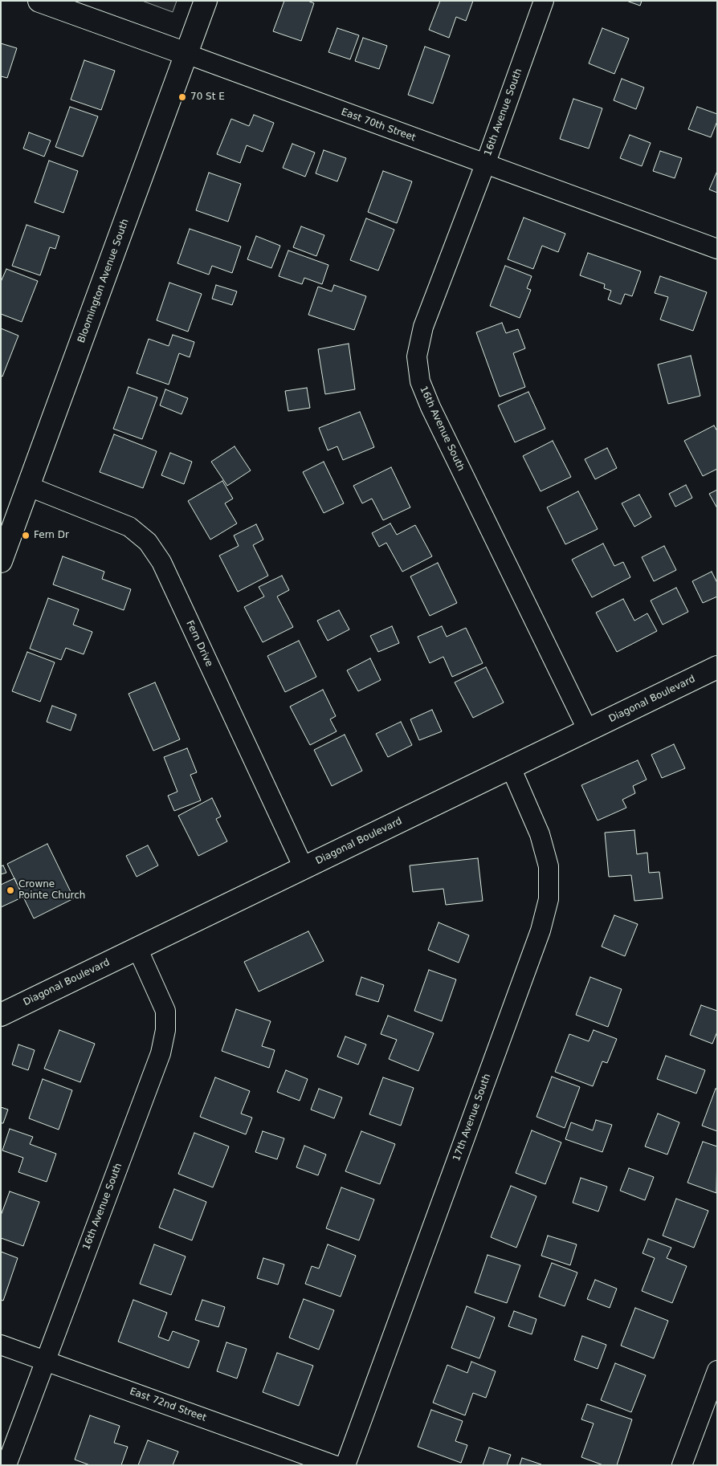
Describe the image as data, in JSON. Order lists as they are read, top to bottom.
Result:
{
  "streets": {
    "street": [
      "16th Avenue South",
      "East 70th Street",
      "Bloomington Avenue South",
      "Fern Drive",
      "Diagonal Boulevard",
      "17th Avenue South",
      "East 72nd Street"
    ]
  },
  "crossings": [
    ["16th Avenue South", "East 70th Street"],
    ["16th Avenue South", "Diagonal Boulevard"],
    ["16th Avenue South", "East 72nd Street"],
    ["East 70th Street", "Bloomington Avenue South"],
    ["Bloomington Avenue South", "Fern Drive"],
    ["Fern Drive", "Diagonal Boulevard"],
    ["Diagonal Boulevard", "17th Avenue South"]
  ],
  "places": ["70 St E", "Fern Dr", "Crowne Pointe Church"]
}
